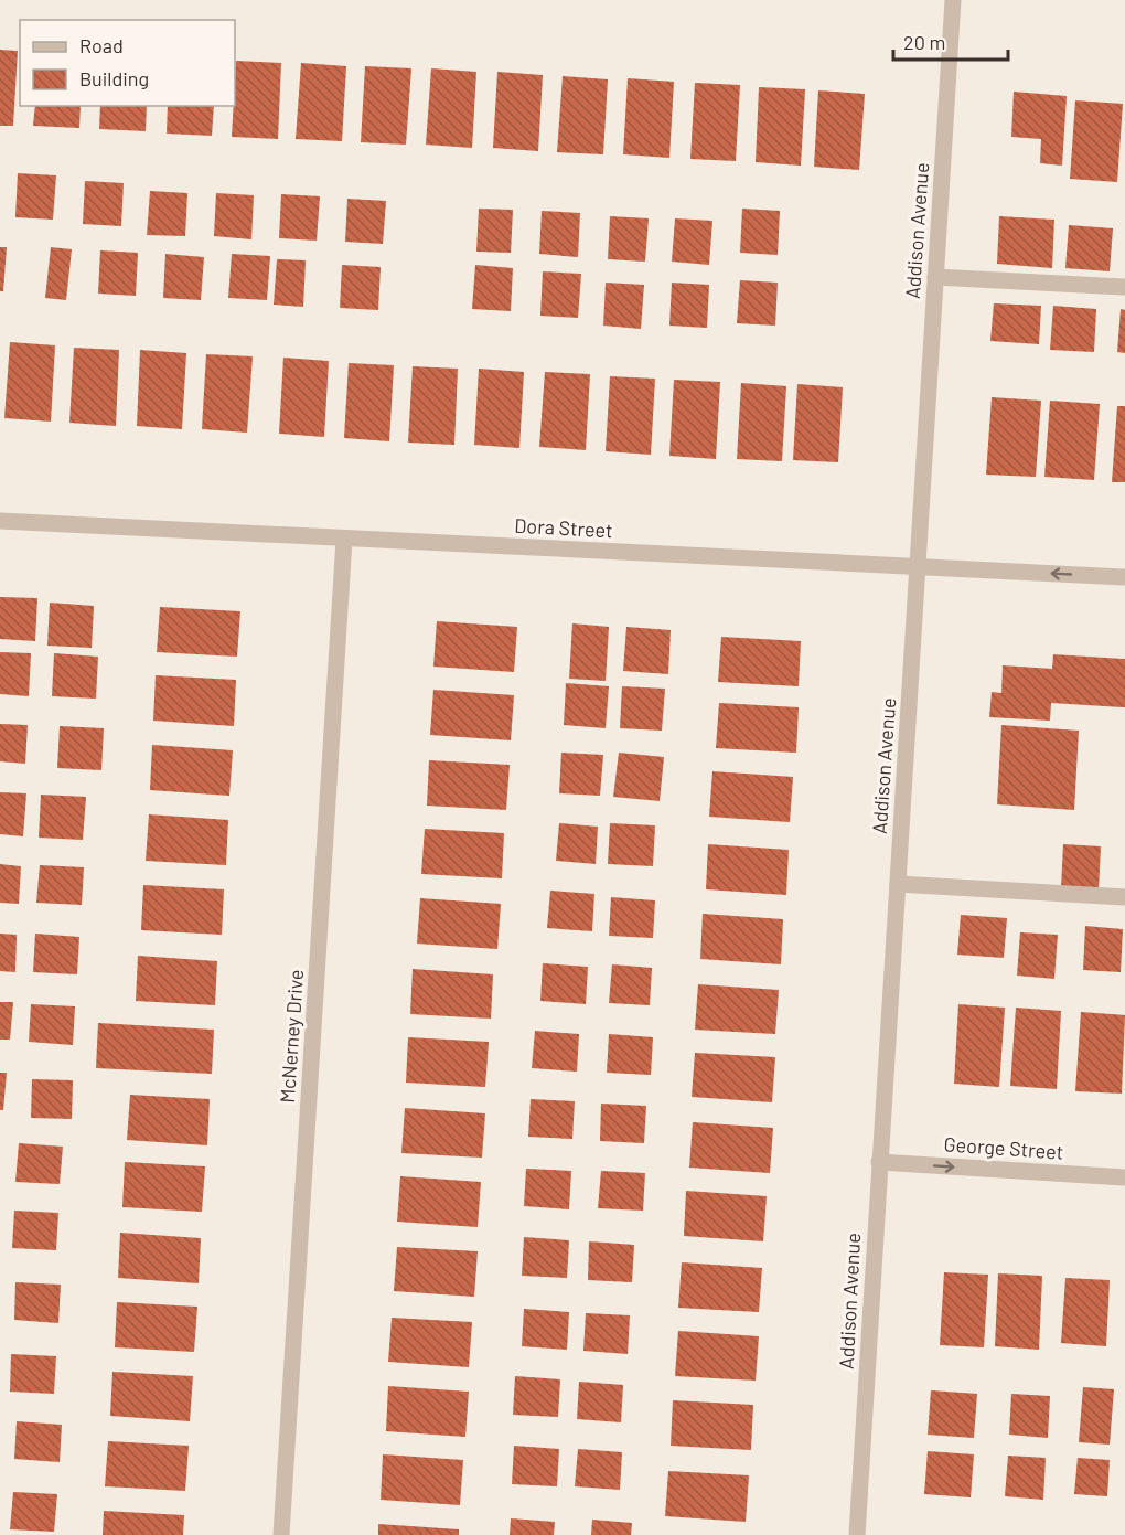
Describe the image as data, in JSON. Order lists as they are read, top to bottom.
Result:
{
  "streets": {
    "street": [
      "Addison Avenue",
      "Dora Street",
      "McNerney Drive",
      "George Street"
    ]
  },
  "crossings": [
    ["Addison Avenue", "Dora Street"],
    ["Addison Avenue", "George Street"],
    ["Dora Street", "McNerney Drive"]
  ],
  "one_way": ["George Street"],
  "legend": ["Road", "Building"],
  "scale_bar": "20 m"
}
